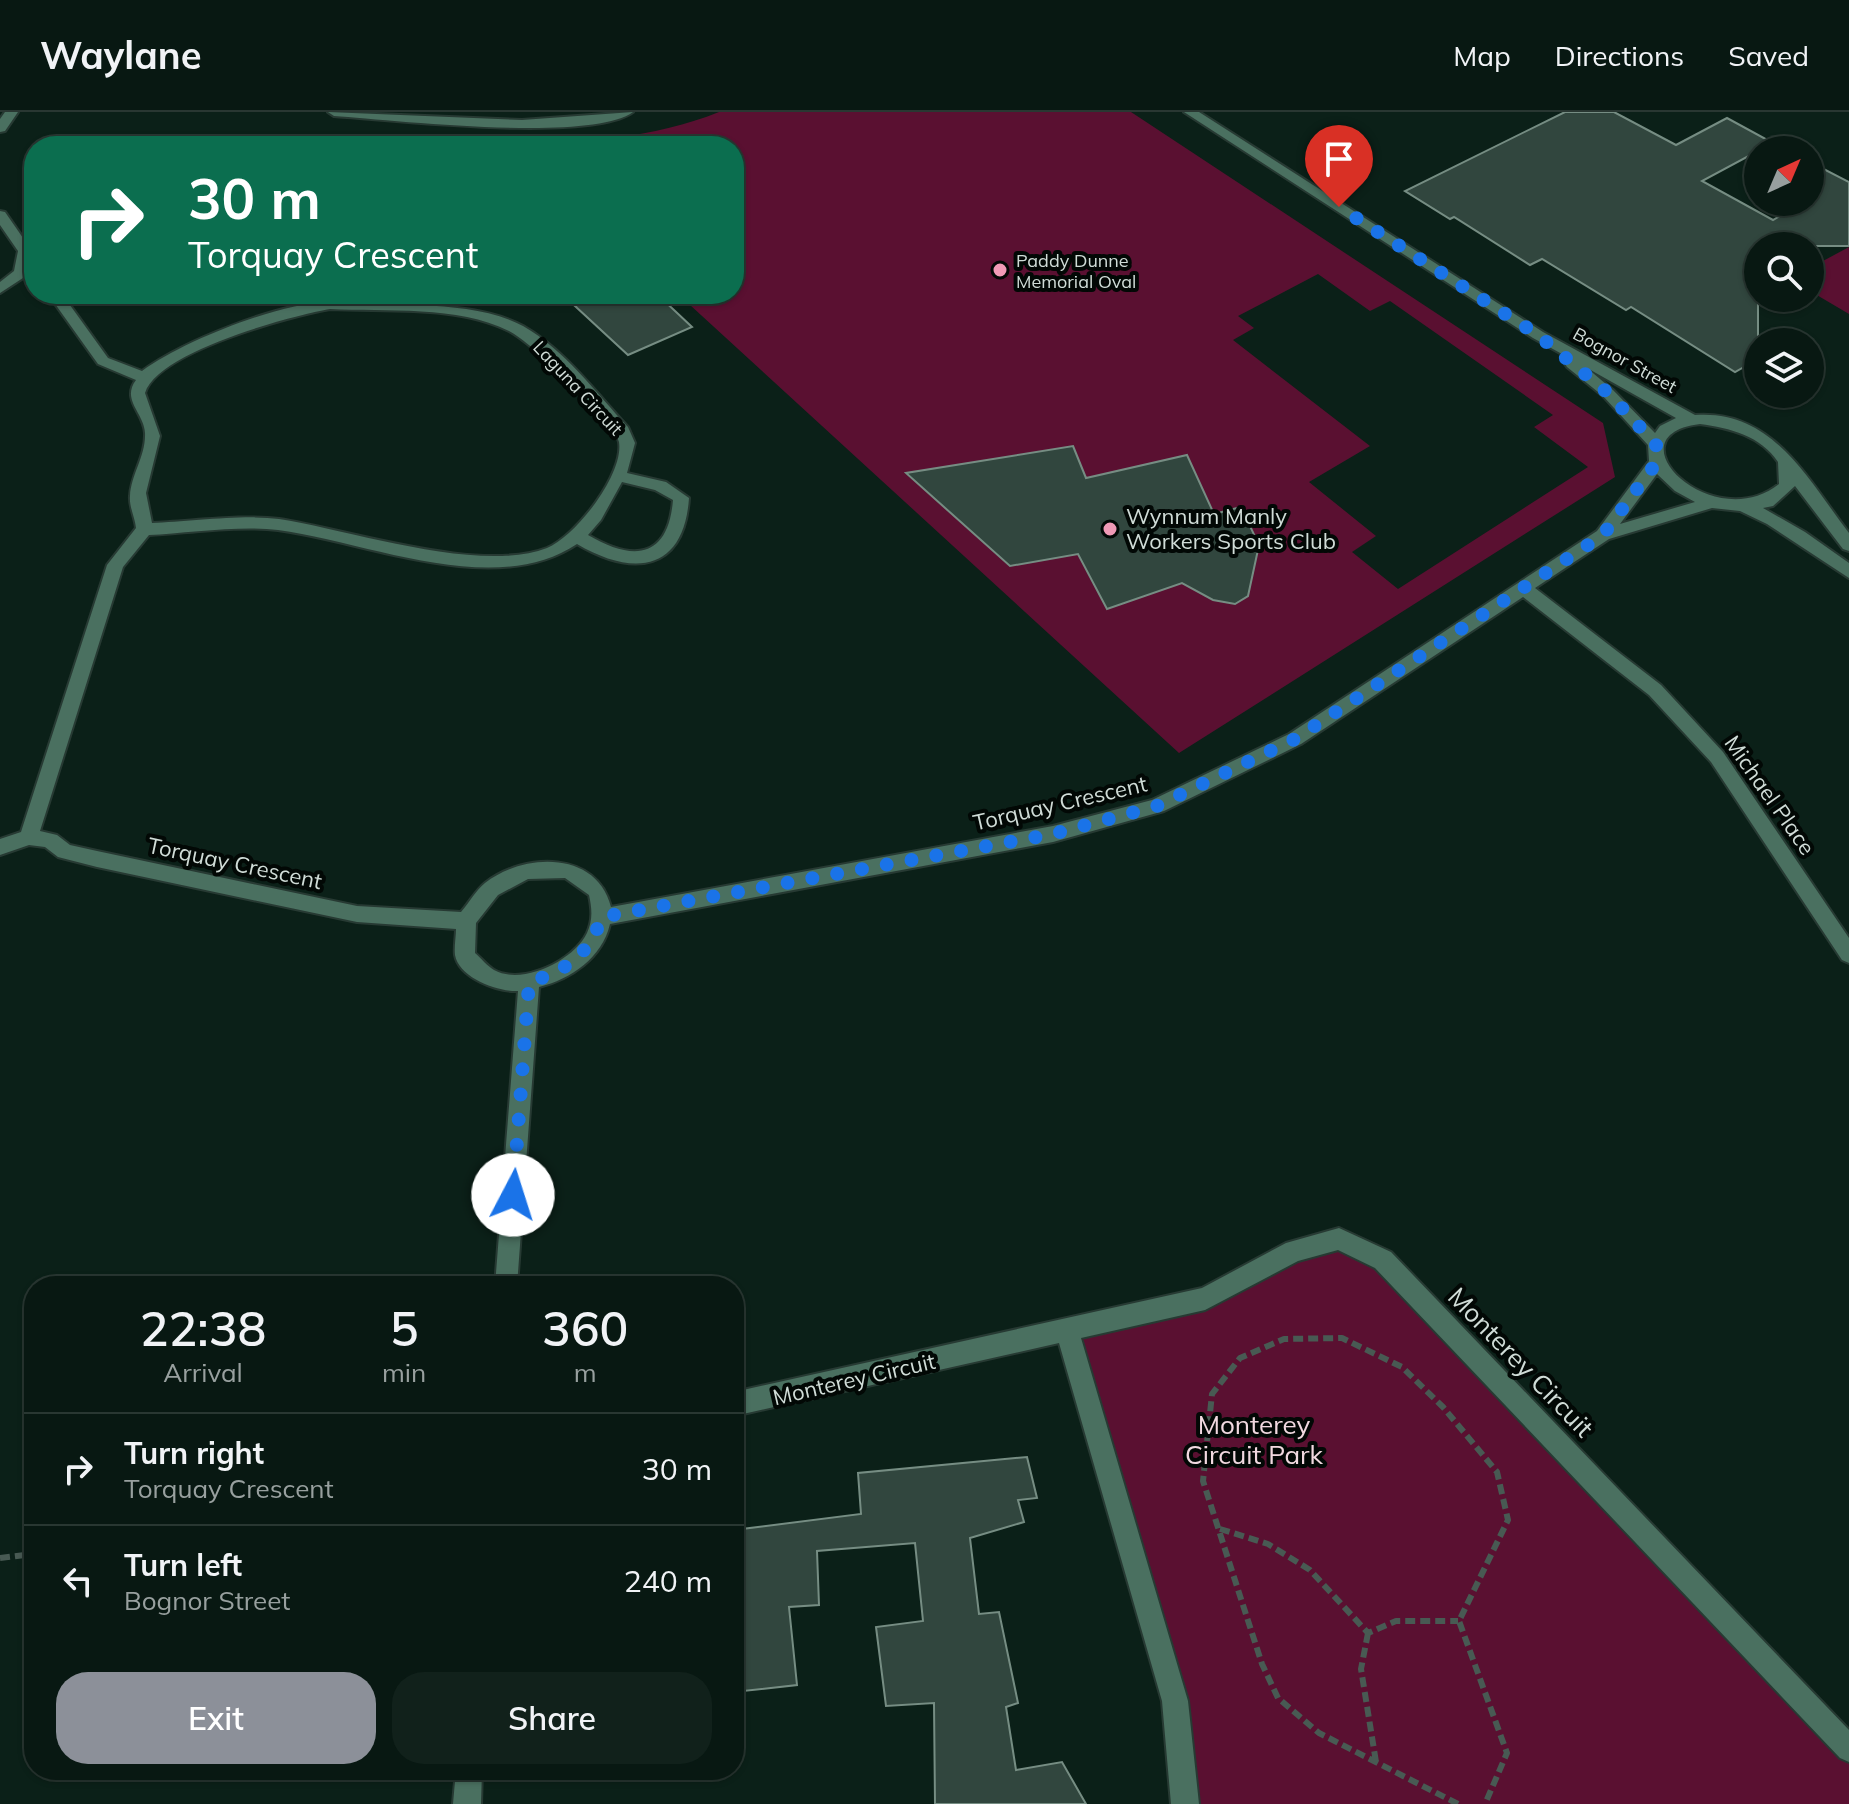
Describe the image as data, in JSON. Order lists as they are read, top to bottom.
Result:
{
  "streets": {
    "street": [
      "Bognor Street",
      "Laguna Circuit",
      "Michael Place",
      "Torquay Crescent",
      "Monterey Circuit"
    ]
  },
  "crossings": [
    ["Bognor Street", "Torquay Crescent"],
    ["Michael Place", "Torquay Crescent"]
  ],
  "parks": ["Monterey Circuit Park"],
  "places": ["Paddy Dunne Memorial Oval", "Wynnum Manly Workers Sports Club"],
  "north": "top right",
  "page": {
    "header": "Waylane",
    "nav": ["Map", "Directions", "Saved"],
    "turn": ["30 m", "Torquay Crescent"],
    "eta": [
      "22:38",
      "Arrival",
      "5",
      "min",
      "360",
      "m"
    ],
    "list": [
      {
        "name": "Turn right",
        "note": "Torquay Crescent",
        "value": "30 m"
      },
      {
        "name": "Turn left",
        "note": "Bognor Street",
        "value": "240 m"
      }
    ],
    "buttons": ["Exit", "Share"]
  }
}
